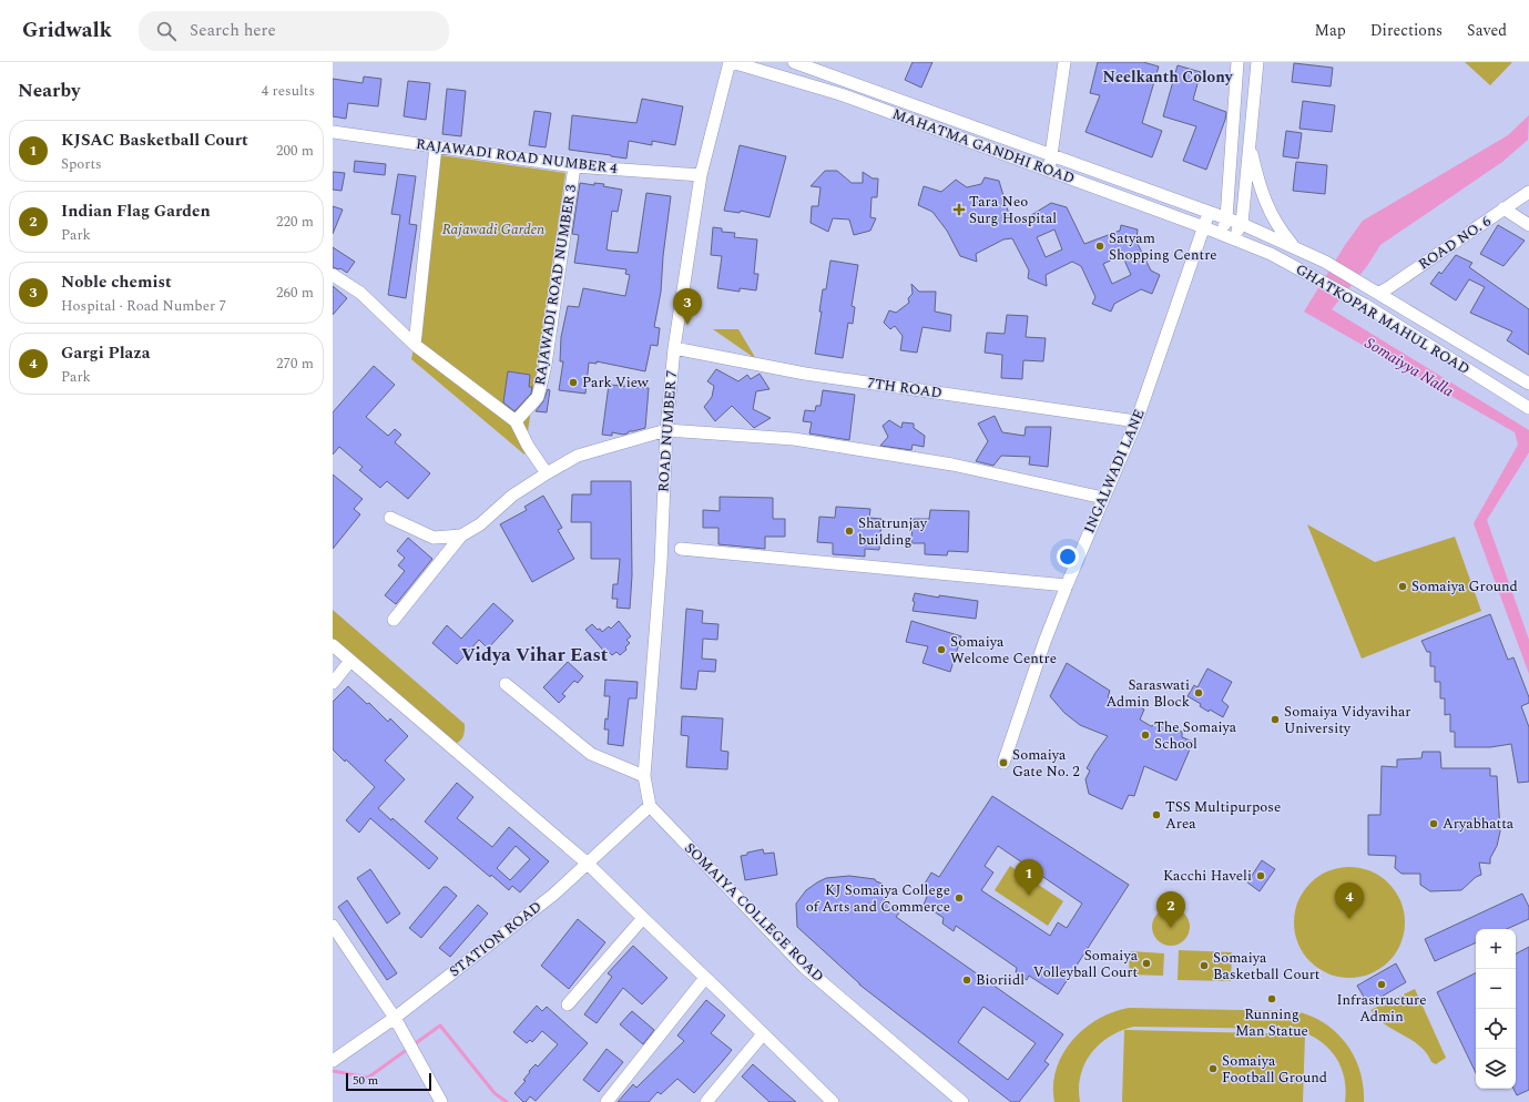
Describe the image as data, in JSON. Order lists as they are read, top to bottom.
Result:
{
  "streets": {
    "street": [
      "MAHATMA GANDHI ROAD",
      "RAJAWADI ROAD NUMBER 4",
      "ROAD NO. 6",
      "RAJAWADI ROAD NUMBER 3",
      "GHATKOPAR MAHUL ROAD",
      "7TH ROAD",
      "ROAD NUMBER 7",
      "INGALWADI LANE",
      "SOMAIYA COLLEGE ROAD",
      "STATION ROAD"
    ]
  },
  "crossings": [
    ["MAHATMA GANDHI ROAD", "GHATKOPAR MAHUL ROAD"],
    ["MAHATMA GANDHI ROAD", "ROAD NUMBER 7"],
    ["MAHATMA GANDHI ROAD", "INGALWADI LANE"],
    ["RAJAWADI ROAD NUMBER 4", "RAJAWADI ROAD NUMBER 3"],
    ["RAJAWADI ROAD NUMBER 4", "ROAD NUMBER 7"],
    ["ROAD NO. 6", "GHATKOPAR MAHUL ROAD"],
    ["7TH ROAD", "ROAD NUMBER 7"],
    ["7TH ROAD", "INGALWADI LANE"],
    ["ROAD NUMBER 7", "SOMAIYA COLLEGE ROAD"],
    ["ROAD NUMBER 7", "STATION ROAD"],
    ["SOMAIYA COLLEGE ROAD", "STATION ROAD"]
  ],
  "districts": ["Neelkanth Colony", "Vidya Vihar East"],
  "water": ["Somaiyya Nalla"],
  "parks": ["Rajawadi Garden"],
  "places": {
    "health": ["Tara Neo Surg Hospital"],
    "other": [
      "Satyam Shopping Centre",
      "Park View",
      "Shatrunjay building",
      "Somaiya Ground",
      "Somaiya Welcome Centre",
      "Saraswati Admin Block",
      "Somaiya Vidyavihar University",
      "The Somaiya School",
      "Somaiya Gate No. 2",
      "TSS Multipurpose Area",
      "Aryabhatta",
      "Kacchi Haveli",
      "KJ Somaiya College of Arts and Commerce",
      "Somaiya Volleyball Court",
      "Somaiya Basketball Court",
      "Bioriidl",
      "Infrastructure Admin",
      "Running Man Statue",
      "Somaiya Football Ground"
    ]
  },
  "scale_bar": "50 m",
  "page": {
    "header": "Gridwalk",
    "search": "Search here",
    "nav": ["Map", "Directions", "Saved"],
    "heading": ["Nearby", "4 results"],
    "list": [
      {
        "mark": "1",
        "name": "KJSAC Basketball Court",
        "note": "Sports",
        "value": "200 m"
      },
      {
        "mark": "2",
        "name": "Indian Flag Garden",
        "note": "Park",
        "value": "220 m"
      },
      {
        "mark": "3",
        "name": "Noble chemist",
        "note": "Hospital · Road Number 7",
        "value": "260 m"
      },
      {
        "mark": "4",
        "name": "Gargi Plaza",
        "note": "Park",
        "value": "270 m"
      }
    ],
    "pins": [
      "3",
      "1",
      "4",
      "2"
    ],
    "map_buttons": ["+", "−"],
    "scale": "50 m"
  }
}
